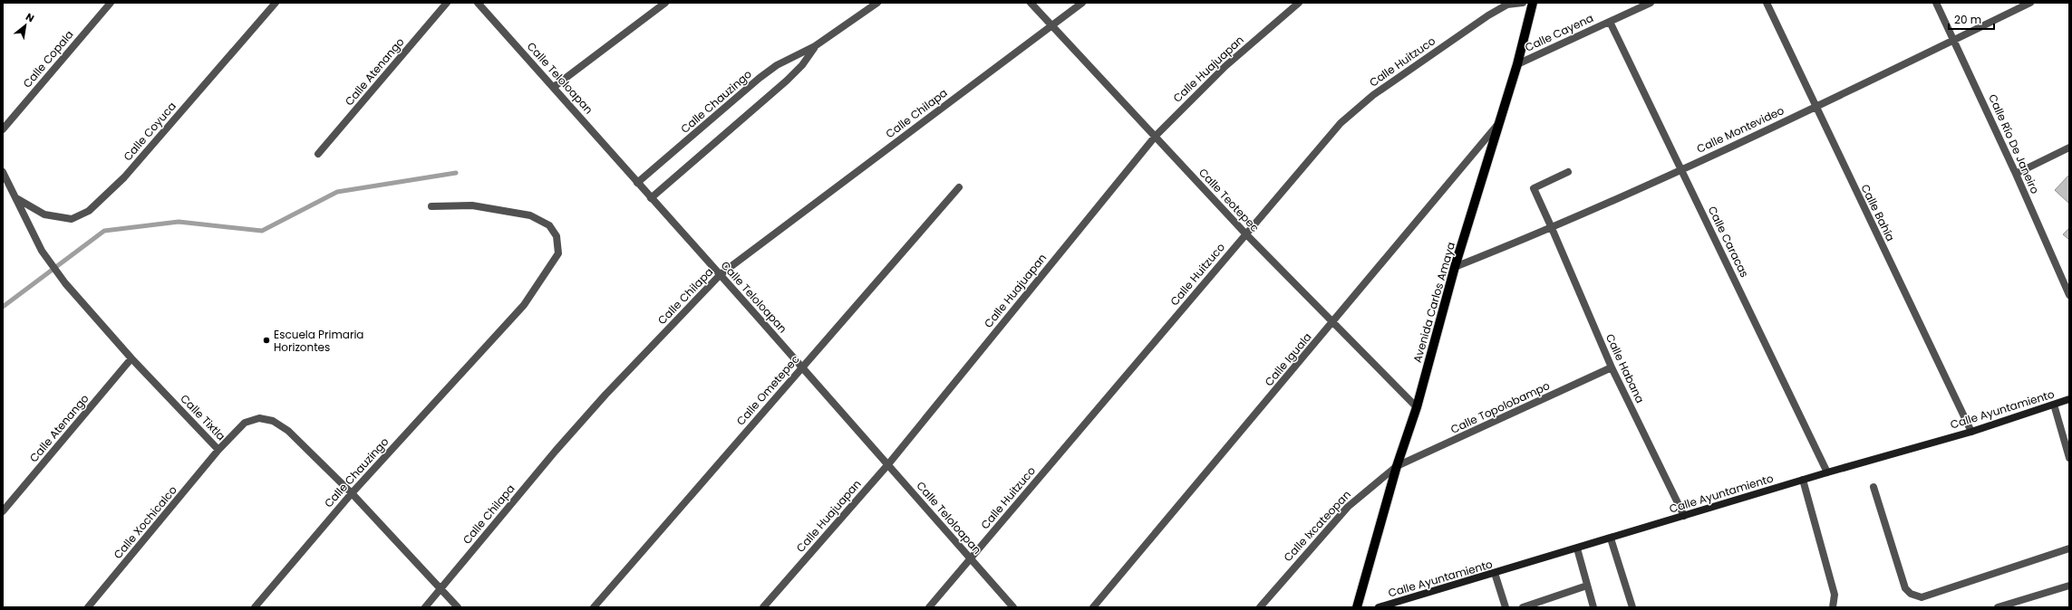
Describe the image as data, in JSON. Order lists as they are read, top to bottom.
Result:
{
  "streets": {
    "main road": ["Avenida Carlos Amaya", "Calle Ayuntamiento"],
    "street": [
      "Calle Cayena",
      "Calle Copala",
      "Calle Huitzuco",
      "Calle Huajuapan",
      "Calle Atenango",
      "Calle Teloloapan",
      "Calle Chauzingo",
      "Calle Chilapa",
      "Calle Montevideo",
      "Calle Coyuca",
      "Calle Río De Janeiro",
      "Calle Teotepec",
      "Calle Bahía",
      "Calle Caracas",
      "Calle Iguala",
      "Calle Habana",
      "Calle Ometepec",
      "Calle Topolobampo",
      "Calle Tixtla",
      "Calle Xochicalco",
      "Calle Ixcateopan"
    ]
  },
  "crossings": [
    ["Calle Cayena", "Calle Caracas"],
    ["Calle Cayena", "Avenida Carlos Amaya"],
    ["Calle Huitzuco", "Calle Teloloapan"],
    ["Calle Huitzuco", "Calle Teotepec"],
    ["Calle Huajuapan", "Calle Teloloapan"],
    ["Calle Huajuapan", "Calle Teotepec"],
    ["Calle Atenango", "Calle Tixtla"],
    ["Calle Teloloapan", "Calle Chauzingo"],
    ["Calle Teloloapan", "Calle Chilapa"],
    ["Calle Teloloapan", "Calle Ometepec"],
    ["Calle Chauzingo", "Calle Tixtla"],
    ["Calle Chilapa", "Calle Teotepec"],
    ["Calle Chilapa", "Calle Tixtla"],
    ["Calle Montevideo", "Calle Río De Janeiro"],
    ["Calle Montevideo", "Calle Bahía"],
    ["Calle Montevideo", "Calle Caracas"],
    ["Calle Montevideo", "Avenida Carlos Amaya"],
    ["Calle Montevideo", "Calle Habana"],
    ["Calle Coyuca", "Calle Tixtla"],
    ["Calle Teotepec", "Avenida Carlos Amaya"],
    ["Calle Teotepec", "Calle Iguala"],
    ["Calle Bahía", "Calle Ayuntamiento"],
    ["Calle Caracas", "Calle Ayuntamiento"],
    ["Avenida Carlos Amaya", "Calle Iguala"],
    ["Avenida Carlos Amaya", "Calle Topolobampo"],
    ["Avenida Carlos Amaya", "Calle Ixcateopan"],
    ["Calle Habana", "Calle Topolobampo"],
    ["Calle Habana", "Calle Ayuntamiento"],
    ["Calle Topolobampo", "Calle Ixcateopan"],
    ["Calle Tixtla", "Calle Xochicalco"]
  ],
  "places": ["Escuela Primaria Horizontes"],
  "scale_bar": "20 m",
  "north": "top right"
}
